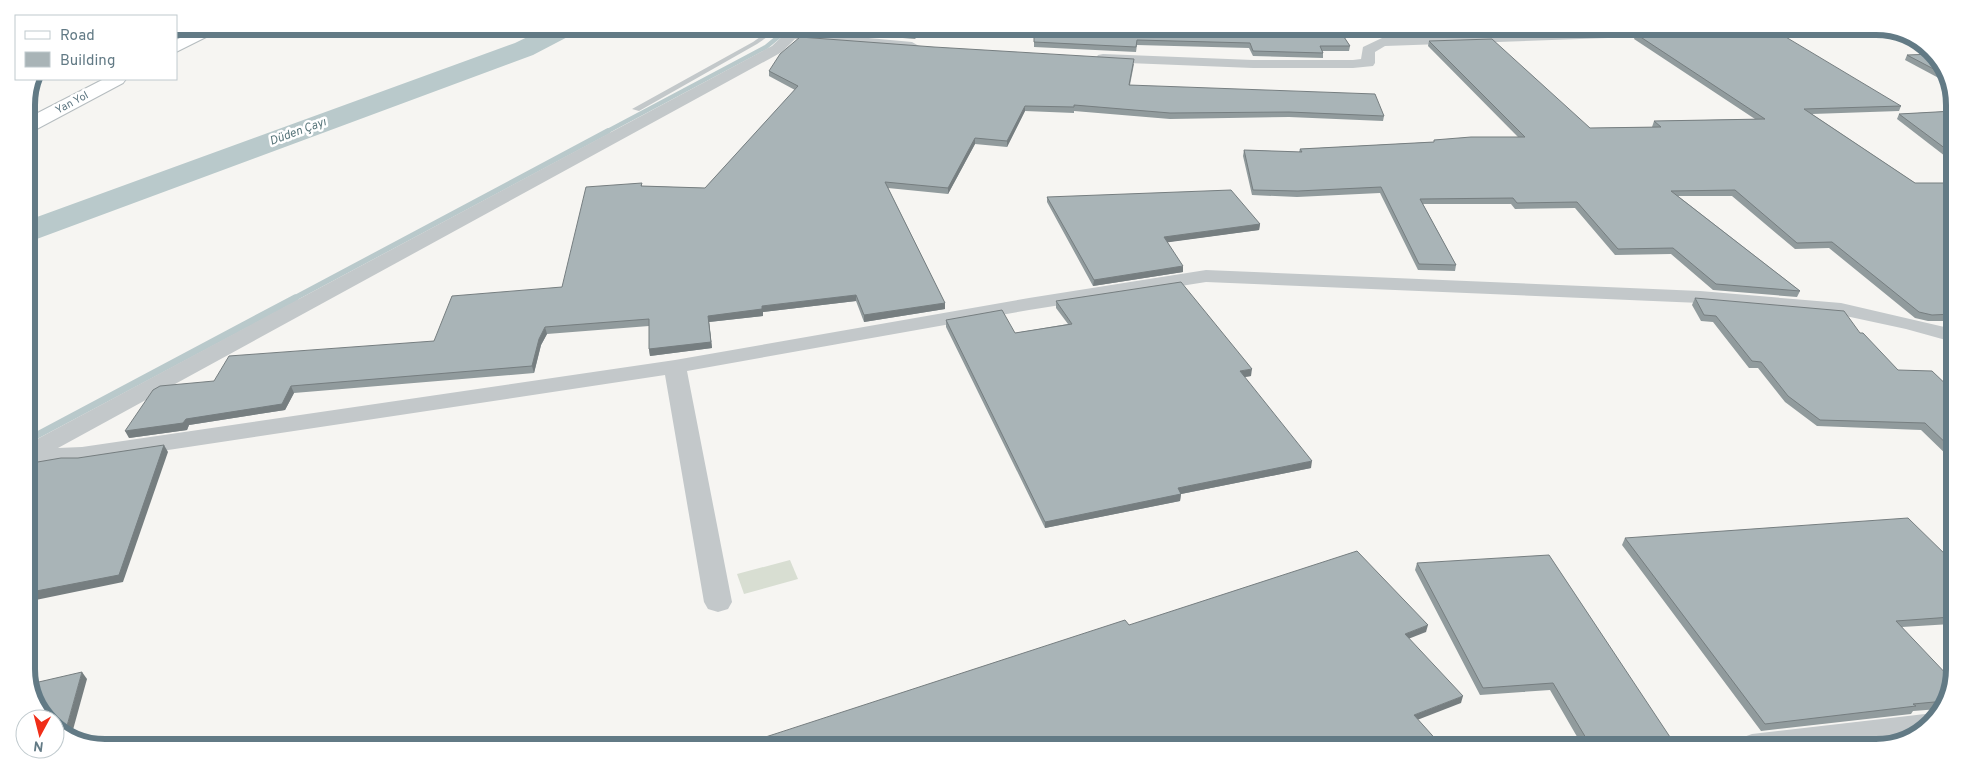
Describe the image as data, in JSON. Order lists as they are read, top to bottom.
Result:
{
  "streets": {
    "street": ["Yan Yol"]
  },
  "water": ["Düden Çayı"],
  "legend": ["Road", "Building"],
  "north": "bottom"
}
